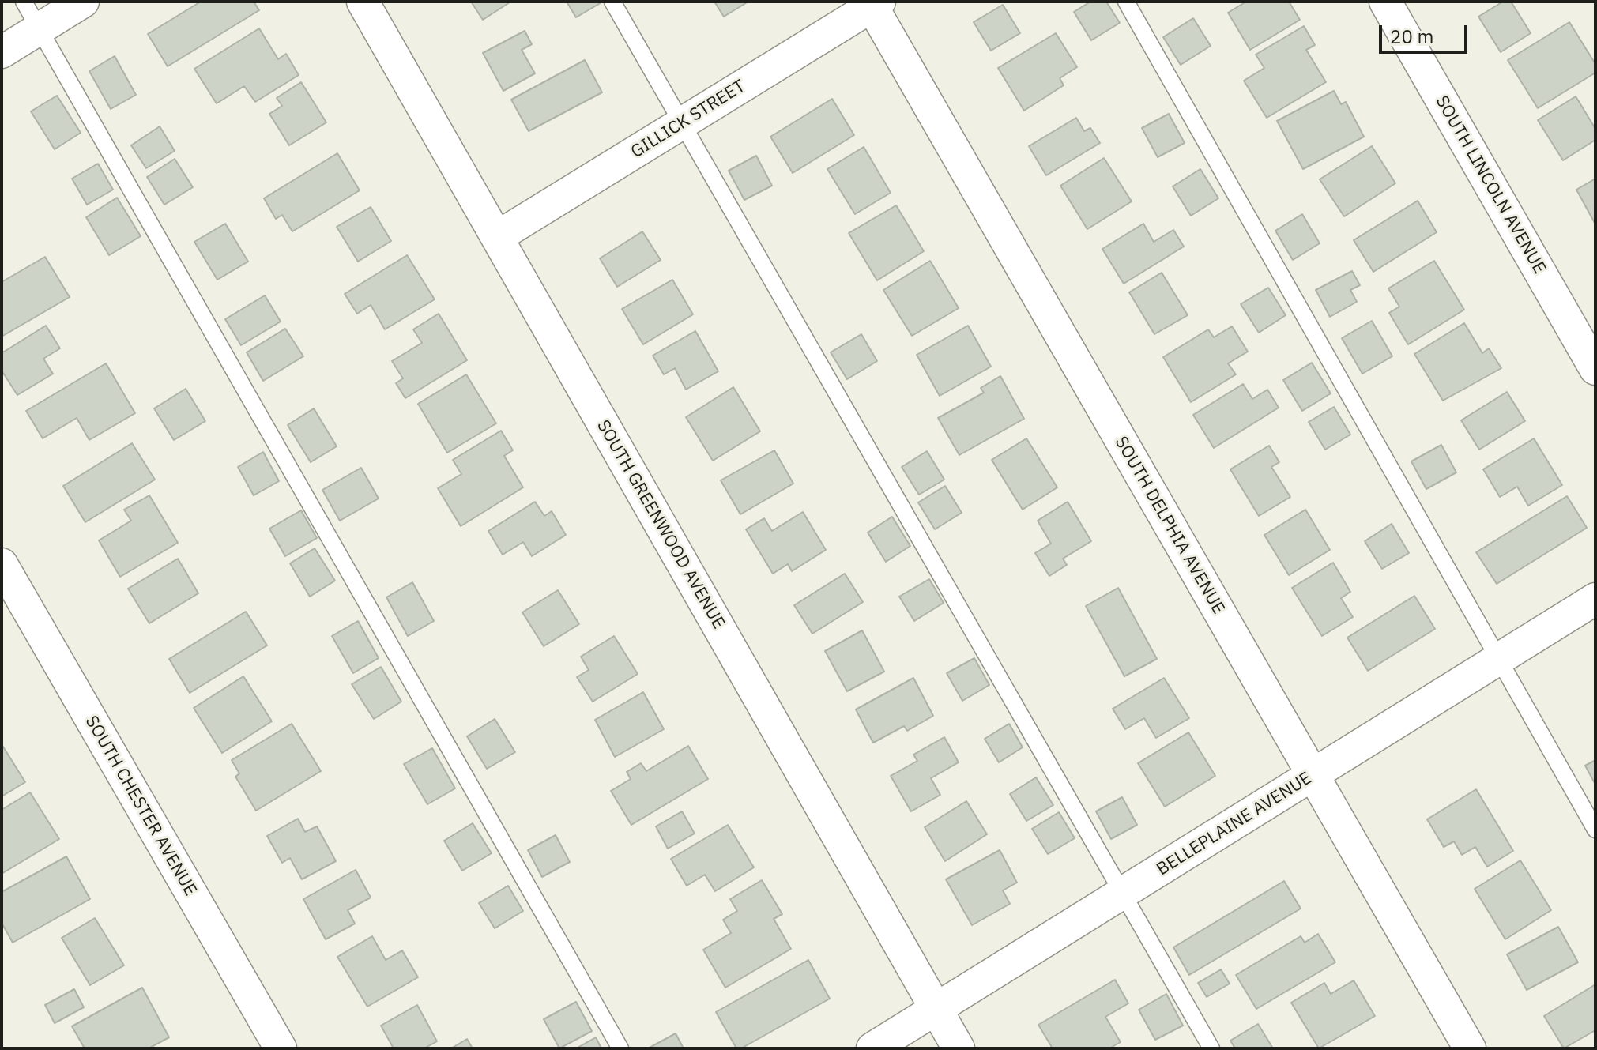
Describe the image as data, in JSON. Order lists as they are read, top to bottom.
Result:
{
  "streets": {
    "street": [
      "GILLICK STREET",
      "SOUTH LINCOLN AVENUE",
      "SOUTH GREENWOOD AVENUE",
      "SOUTH DELPHIA AVENUE",
      "SOUTH CHESTER AVENUE",
      "BELLEPLAINE AVENUE"
    ]
  },
  "crossings": [
    ["GILLICK STREET", "SOUTH GREENWOOD AVENUE"],
    ["GILLICK STREET", "SOUTH DELPHIA AVENUE"],
    ["SOUTH GREENWOOD AVENUE", "BELLEPLAINE AVENUE"],
    ["SOUTH DELPHIA AVENUE", "BELLEPLAINE AVENUE"]
  ],
  "scale_bar": "20 m"
}
